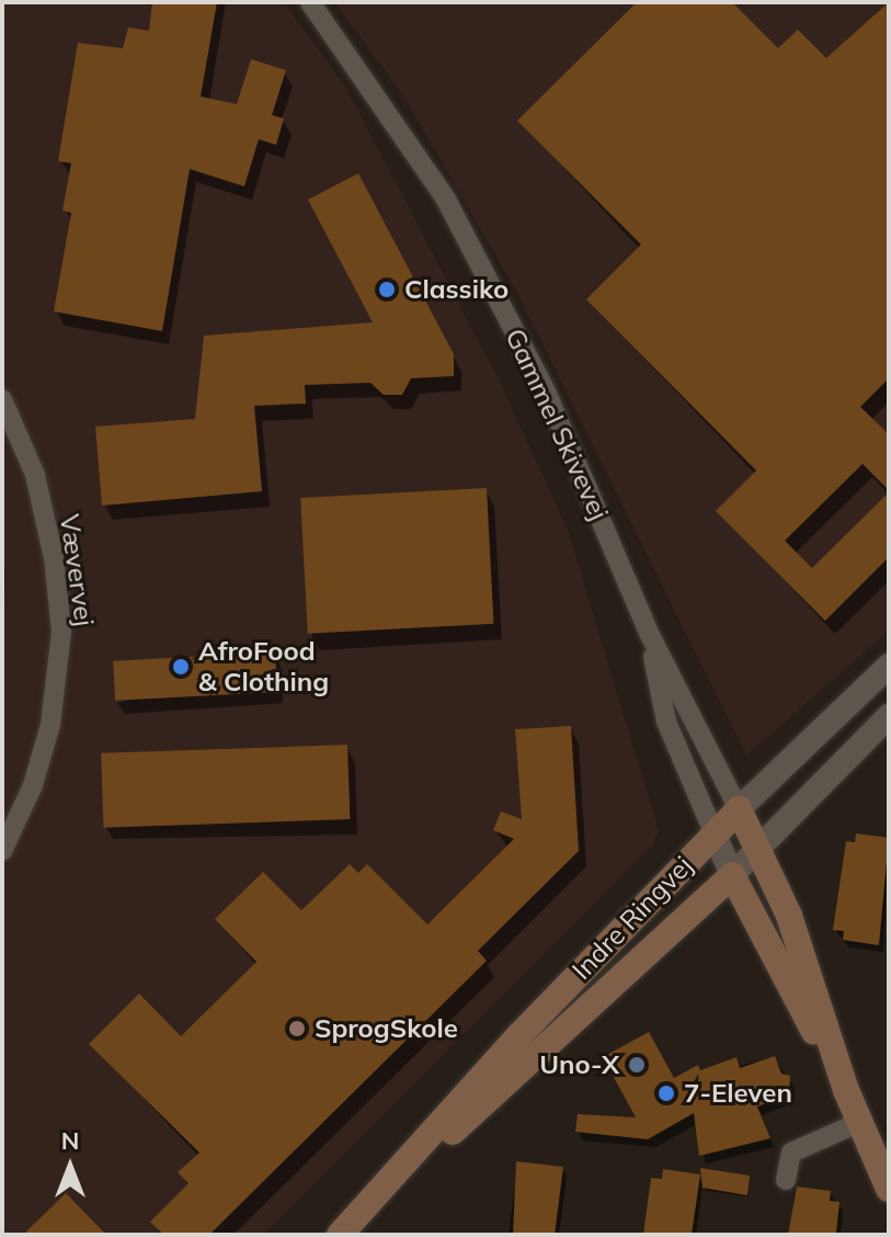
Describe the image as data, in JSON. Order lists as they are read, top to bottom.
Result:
{
  "streets": {
    "main road": ["Gammel Skivevej", "Indre Ringvej"],
    "street": ["Vævervej"]
  },
  "crossings": [
    ["Gammel Skivevej", "Indre Ringvej"]
  ],
  "places": [
    "Classiko",
    "AfroFood & Clothing",
    "SprogSkole",
    "Uno-X",
    "7-Eleven"
  ],
  "north": "top"
}
